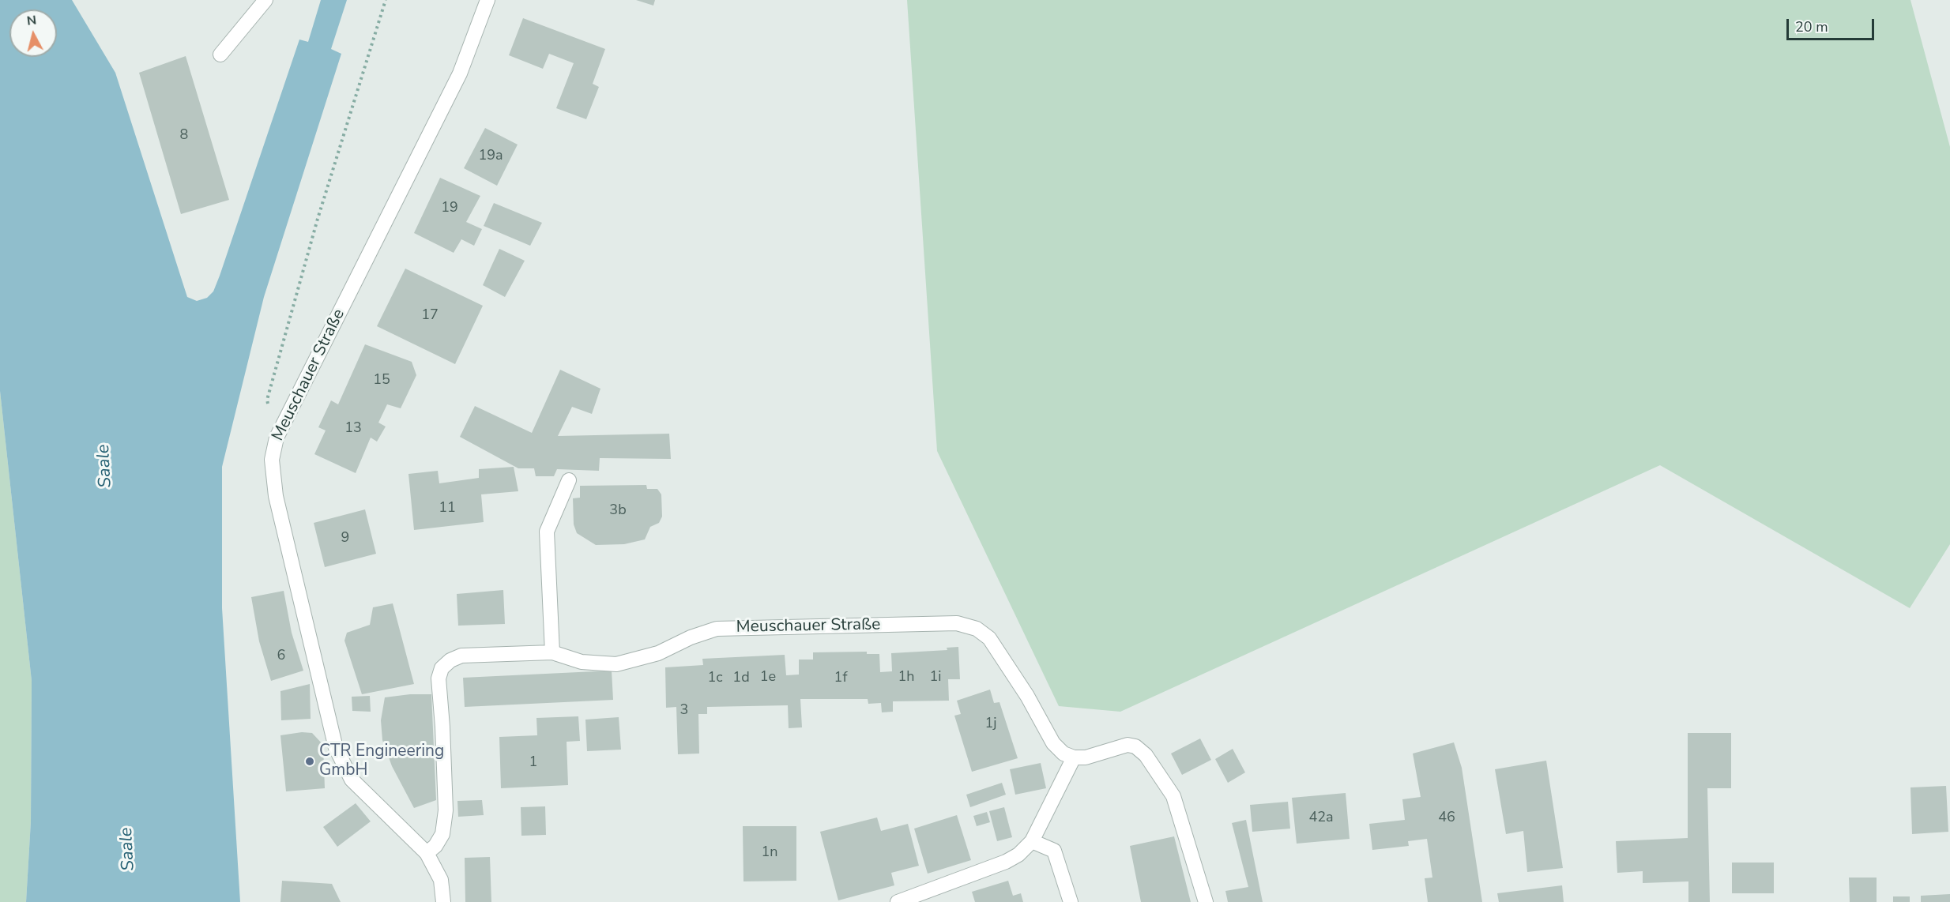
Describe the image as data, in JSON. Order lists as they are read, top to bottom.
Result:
{
  "streets": {
    "street": ["Meuschauer Straße"]
  },
  "water": ["Saale"],
  "places": ["CTR Engineering GmbH"],
  "house_numbers": [
    "8",
    "19a",
    "19",
    "17",
    "15",
    "13",
    "11",
    "3b",
    "9",
    "6",
    "1e",
    "1h",
    "1i",
    "1c",
    "1d",
    "1f",
    "3",
    "1j",
    "1",
    "42a",
    "46",
    "1n"
  ],
  "scale_bar": "20 m",
  "north": "top"
}
